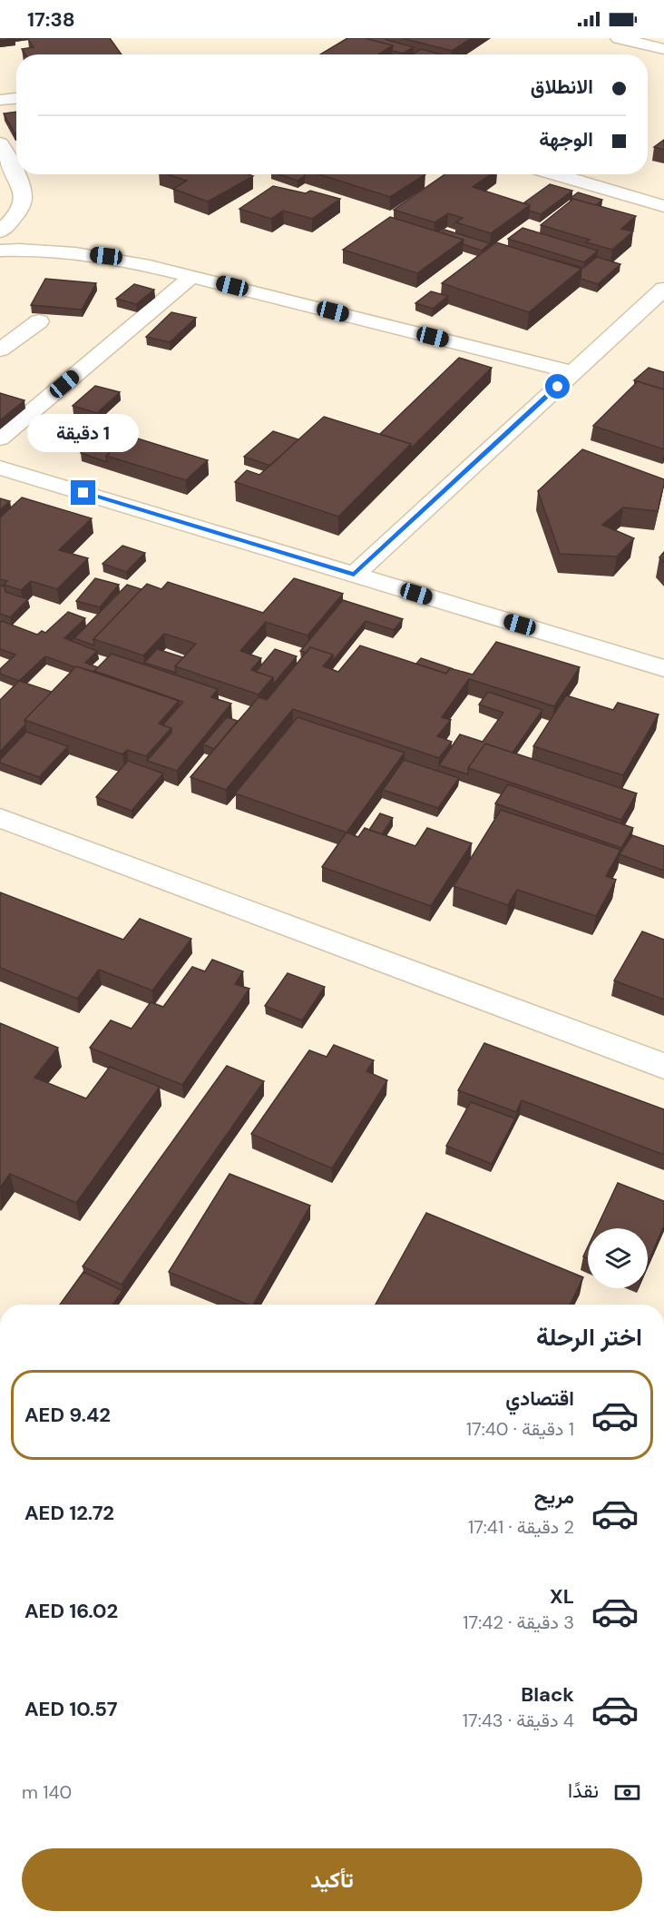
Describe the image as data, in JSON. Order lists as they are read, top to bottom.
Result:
{
  "page": {
    "status": "17:38",
    "banner": ["الانطلاق", "الوجهة"],
    "bubble": "1 دقيقة",
    "heading": "اختر الرحلة",
    "list": [
      {
        "name": "اقتصادي",
        "note": "1 دقيقة · 17:40",
        "value": "AED 9.42"
      },
      {
        "name": "مريح",
        "note": "2 دقيقة · 17:41",
        "value": "AED 12.72"
      },
      {
        "name": "XL",
        "note": "3 دقيقة · 17:42",
        "value": "AED 16.02"
      },
      {
        "name": "Black",
        "note": "4 دقيقة · 17:43",
        "value": "AED 10.57"
      }
    ],
    "pay": ["نقدًا", "140 m"],
    "buttons": "تأكيد"
  }
}
